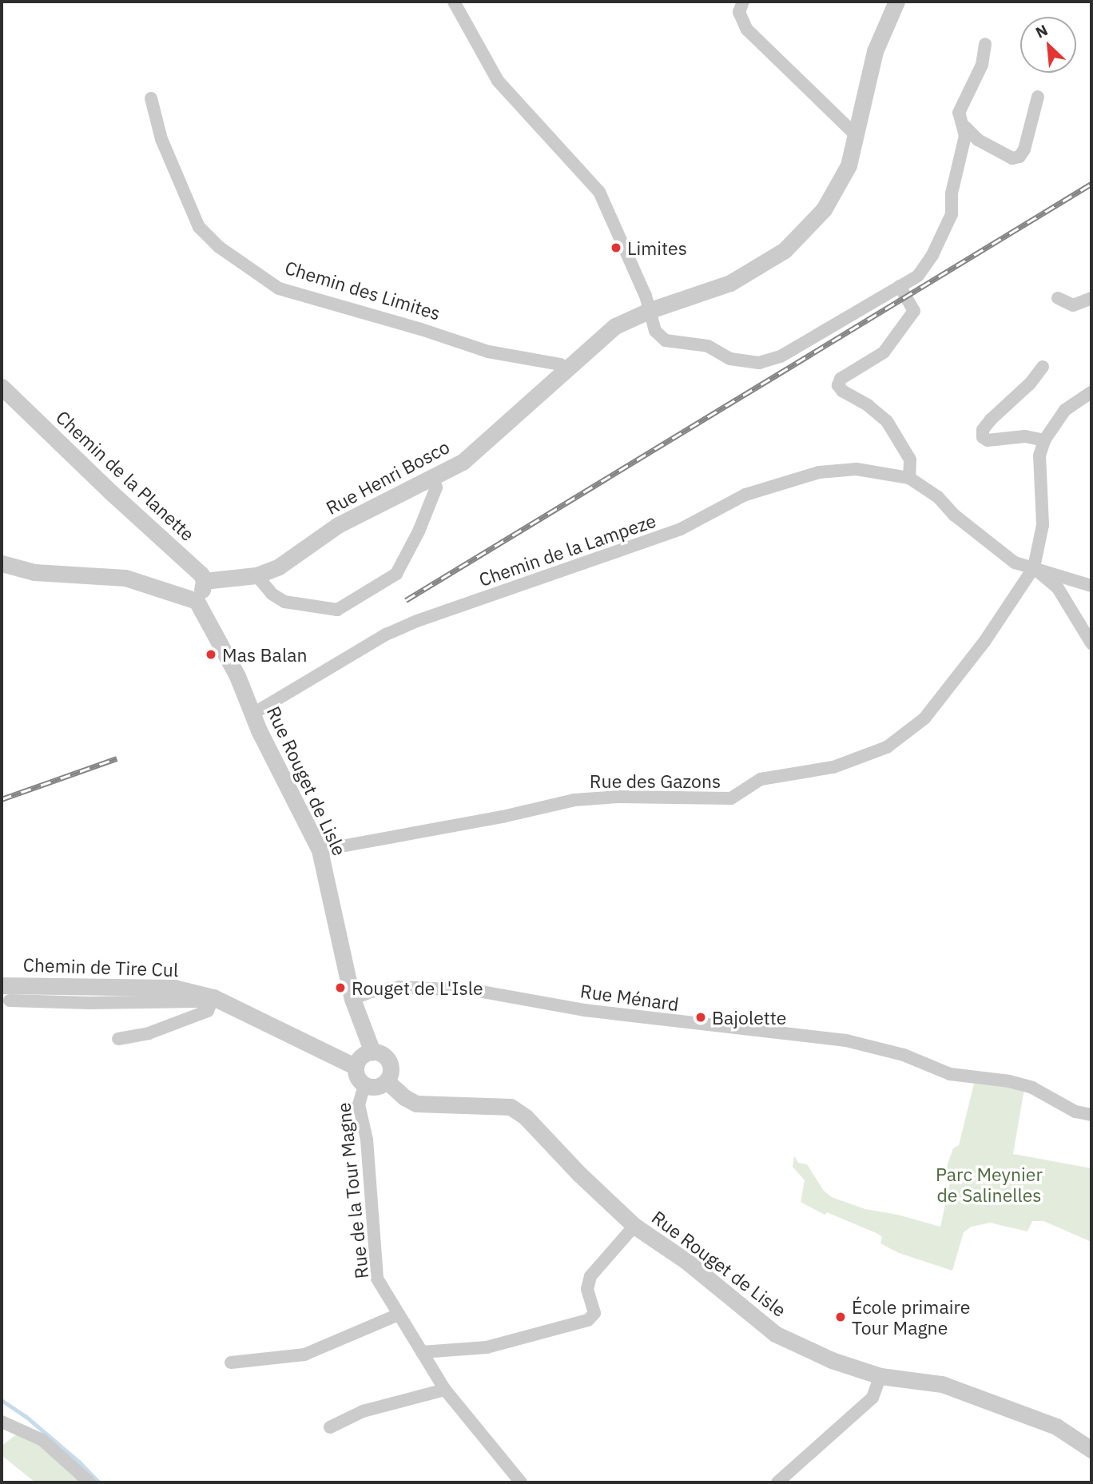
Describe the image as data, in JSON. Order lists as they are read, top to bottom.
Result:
{
  "streets": {
    "street": [
      "Chemin des Limites",
      "Chemin de la Planette",
      "Rue Henri Bosco",
      "Chemin de la Lampeze",
      "Rue Rouget de Lisle",
      "Rue des Gazons",
      "Chemin de Tire Cul",
      "Rue Ménard",
      "Rue de la Tour Magne"
    ]
  },
  "crossings": [
    ["Chemin des Limites", "Rue Henri Bosco"],
    ["Chemin de la Planette", "Rue Henri Bosco"],
    ["Chemin de la Lampeze", "Rue Rouget de Lisle"],
    ["Rue Rouget de Lisle", "Rue des Gazons"],
    ["Rue Rouget de Lisle", "Chemin de Tire Cul"],
    ["Rue Rouget de Lisle", "Rue Ménard"],
    ["Rue Rouget de Lisle", "Rue de la Tour Magne"],
    ["Chemin de Tire Cul", "Rue de la Tour Magne"]
  ],
  "parks": ["Parc Meynier de Salinelles"],
  "places": [
    "Limites",
    "Mas Balan",
    "Rouget de L'Isle",
    "Bajolette",
    "École primaire Tour Magne"
  ],
  "north": "top left"
}
